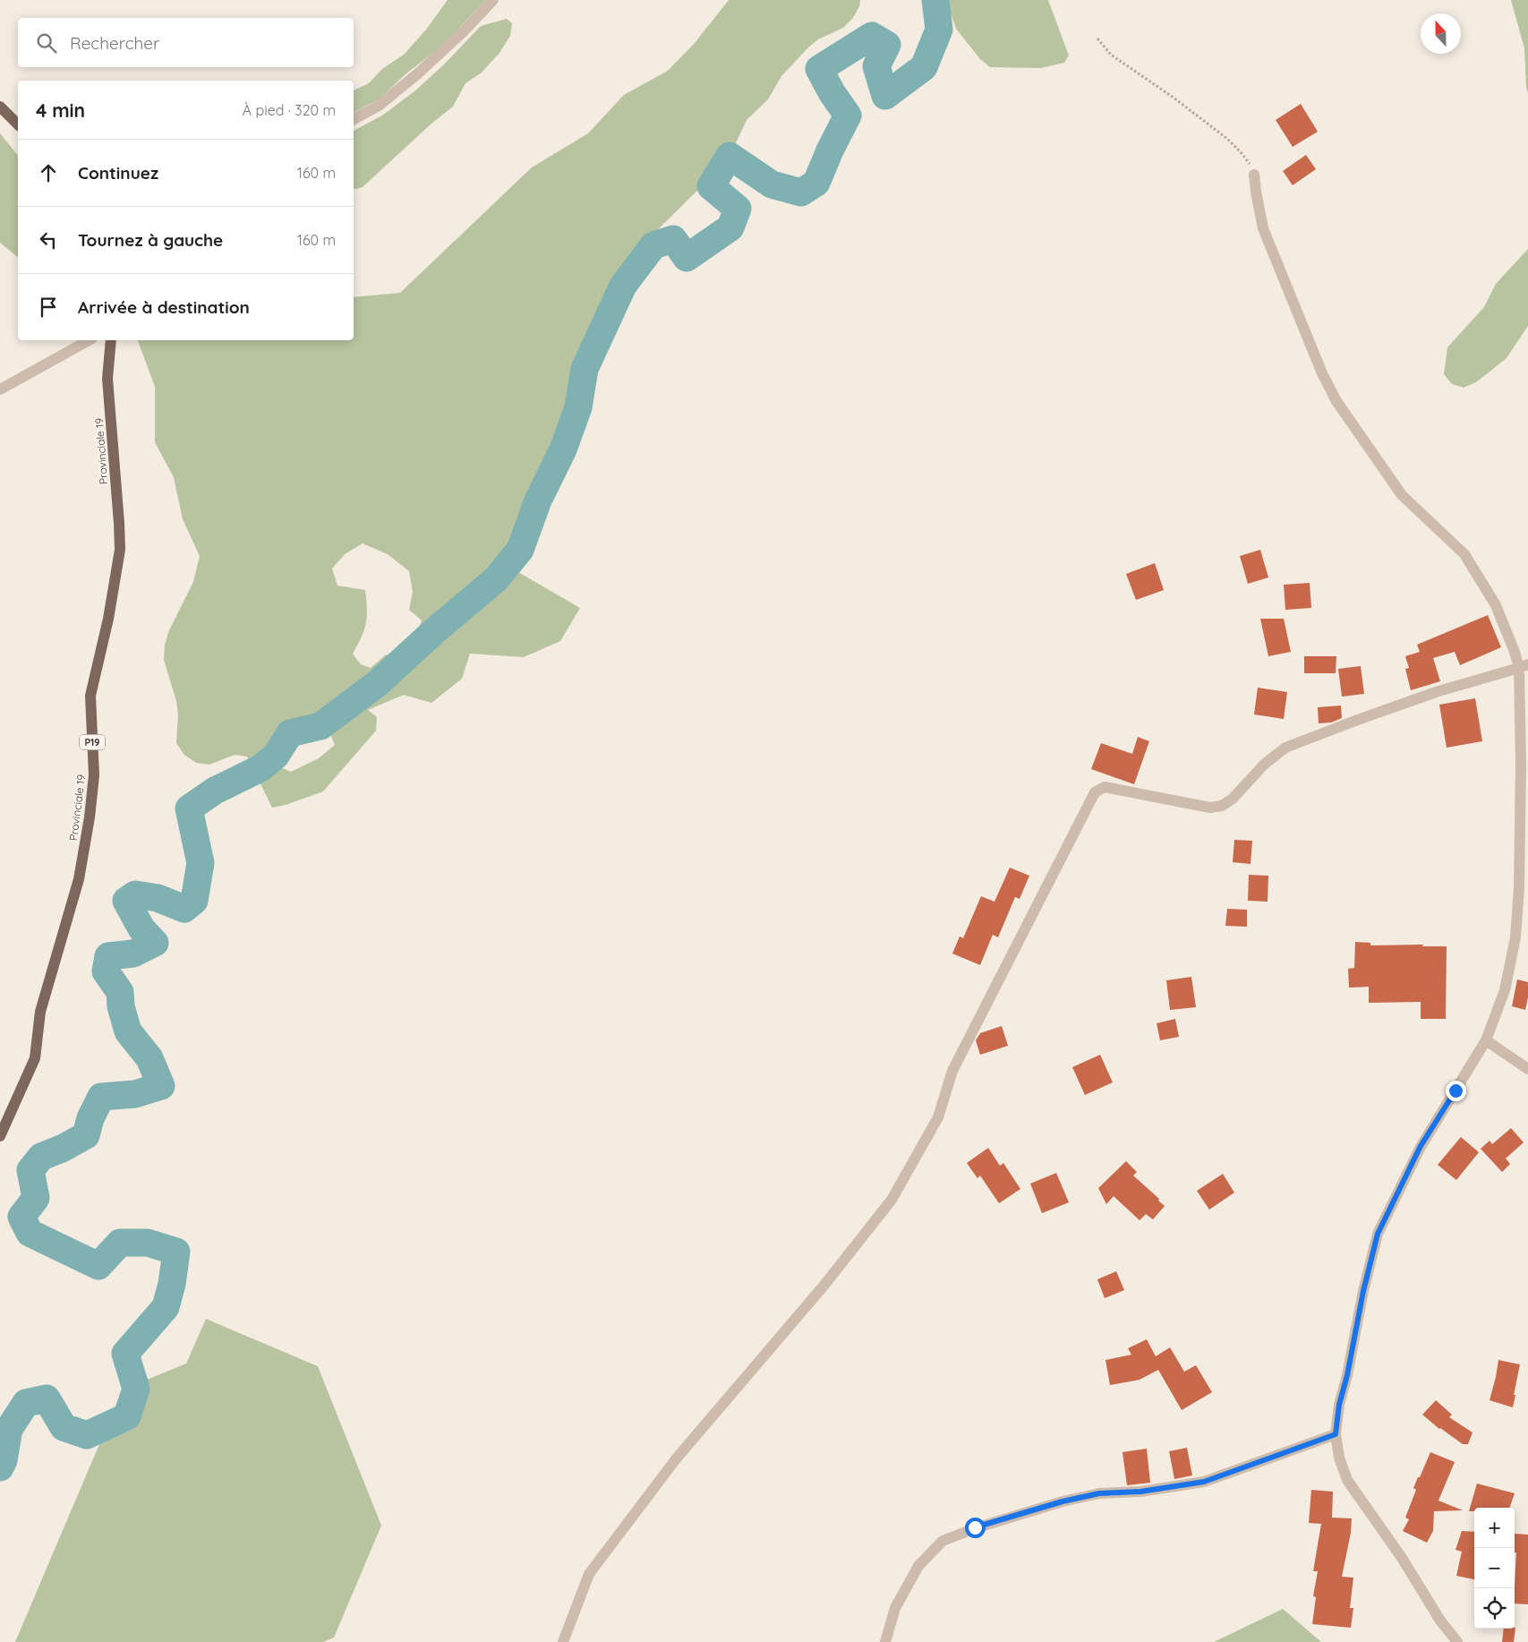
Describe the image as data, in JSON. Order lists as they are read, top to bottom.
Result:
{
  "streets": {
    "main road": ["Provinciale 19", "P19"]
  },
  "north": "top",
  "page": {
    "search": "Rechercher",
    "heading": ["4 min", "À pied · 320 m"],
    "list": [
      ["Continuez", "160 m"],
      ["Tournez à gauche", "160 m"],
      "Arrivée à destination"
    ],
    "map_buttons": ["+", "−"]
  }
}
